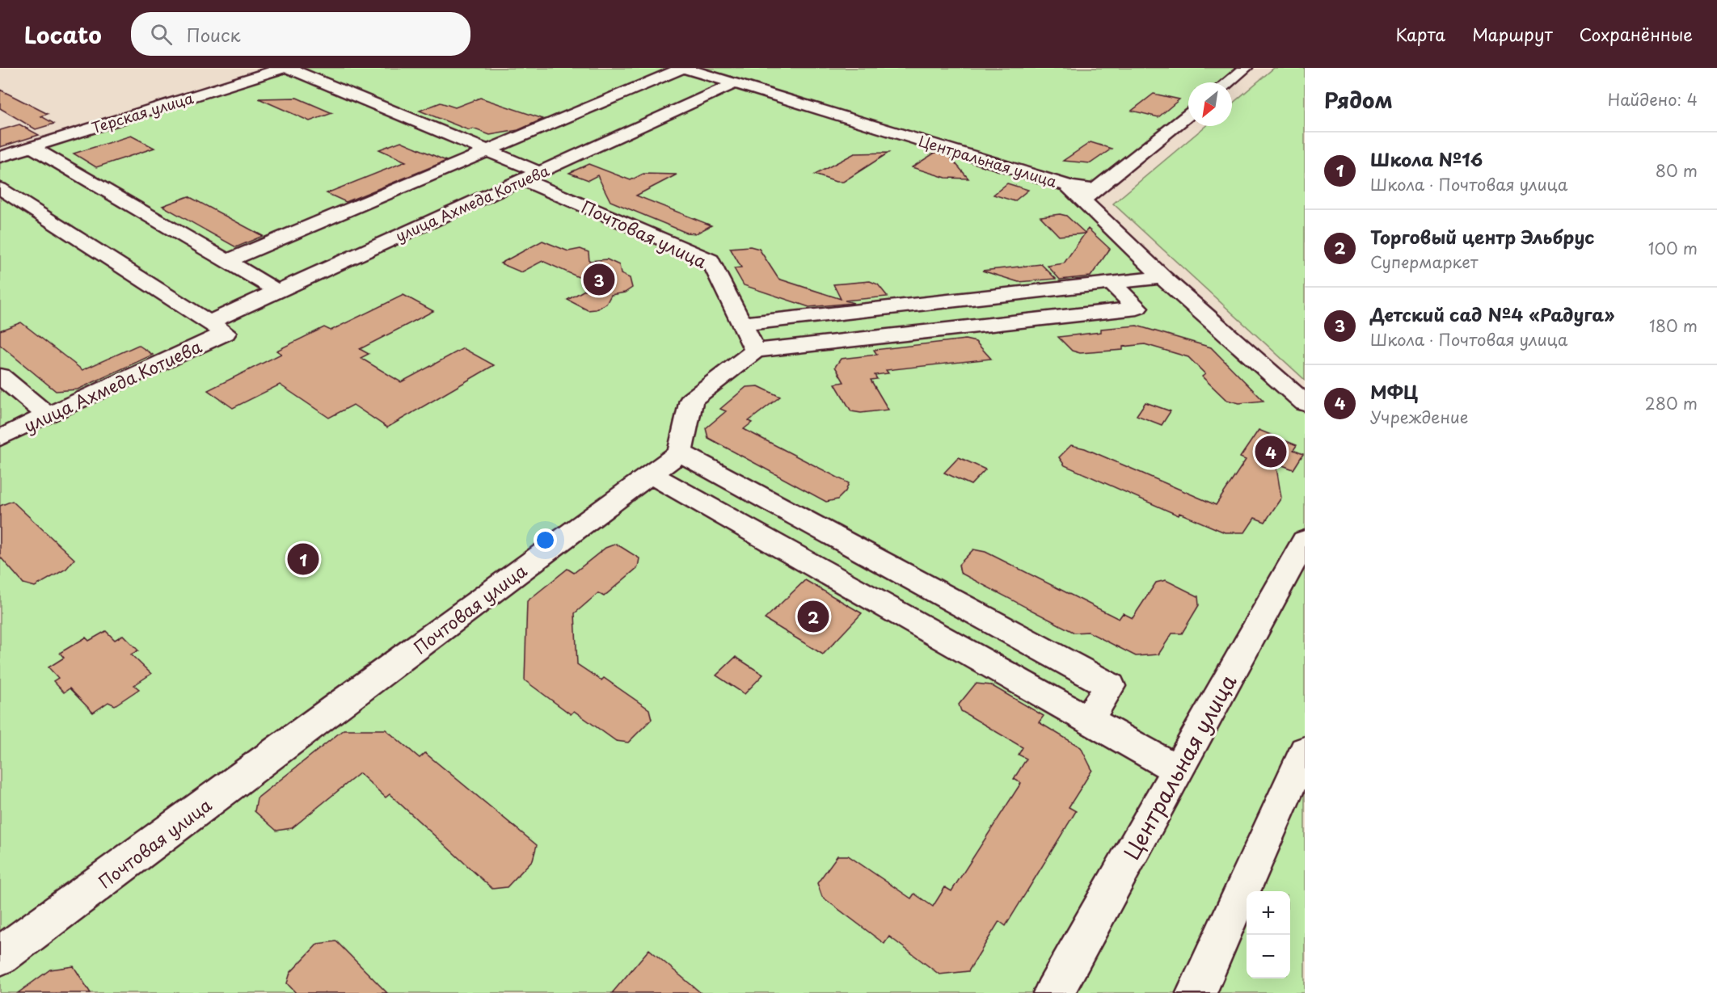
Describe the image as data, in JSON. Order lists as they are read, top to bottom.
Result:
{
  "streets": {
    "street": [
      "Терская улица",
      "Центральная улица",
      "улица Ахмеда Котиева",
      "Почтовая улица"
    ]
  },
  "crossings": [
    ["Центральная улица", "улица Ахмеда Котиева"],
    ["улица Ахмеда Котиева", "Почтовая улица"]
  ],
  "north": "bottom left",
  "page": {
    "header": "Locato",
    "search": "Поиск",
    "nav": ["Карта", "Маршрут", "Сохранённые"],
    "heading": ["Рядом", "Найдено: 4"],
    "list": [
      {
        "mark": "1",
        "name": "Школа №16",
        "note": "Школа · Почтовая улица",
        "value": "80 m"
      },
      {
        "mark": "2",
        "name": "Торговый центр Эльбрус",
        "note": "Супермаркет",
        "value": "100 m"
      },
      {
        "mark": "3",
        "name": "Детский сад №4 «Радуга»",
        "note": "Школа · Почтовая улица",
        "value": "180 m"
      },
      {
        "mark": "4",
        "name": "МФЦ",
        "note": "Учреждение",
        "value": "280 m"
      }
    ],
    "pins": [
      "3",
      "4",
      "1",
      "2"
    ],
    "map_buttons": ["+", "−"]
  }
}
